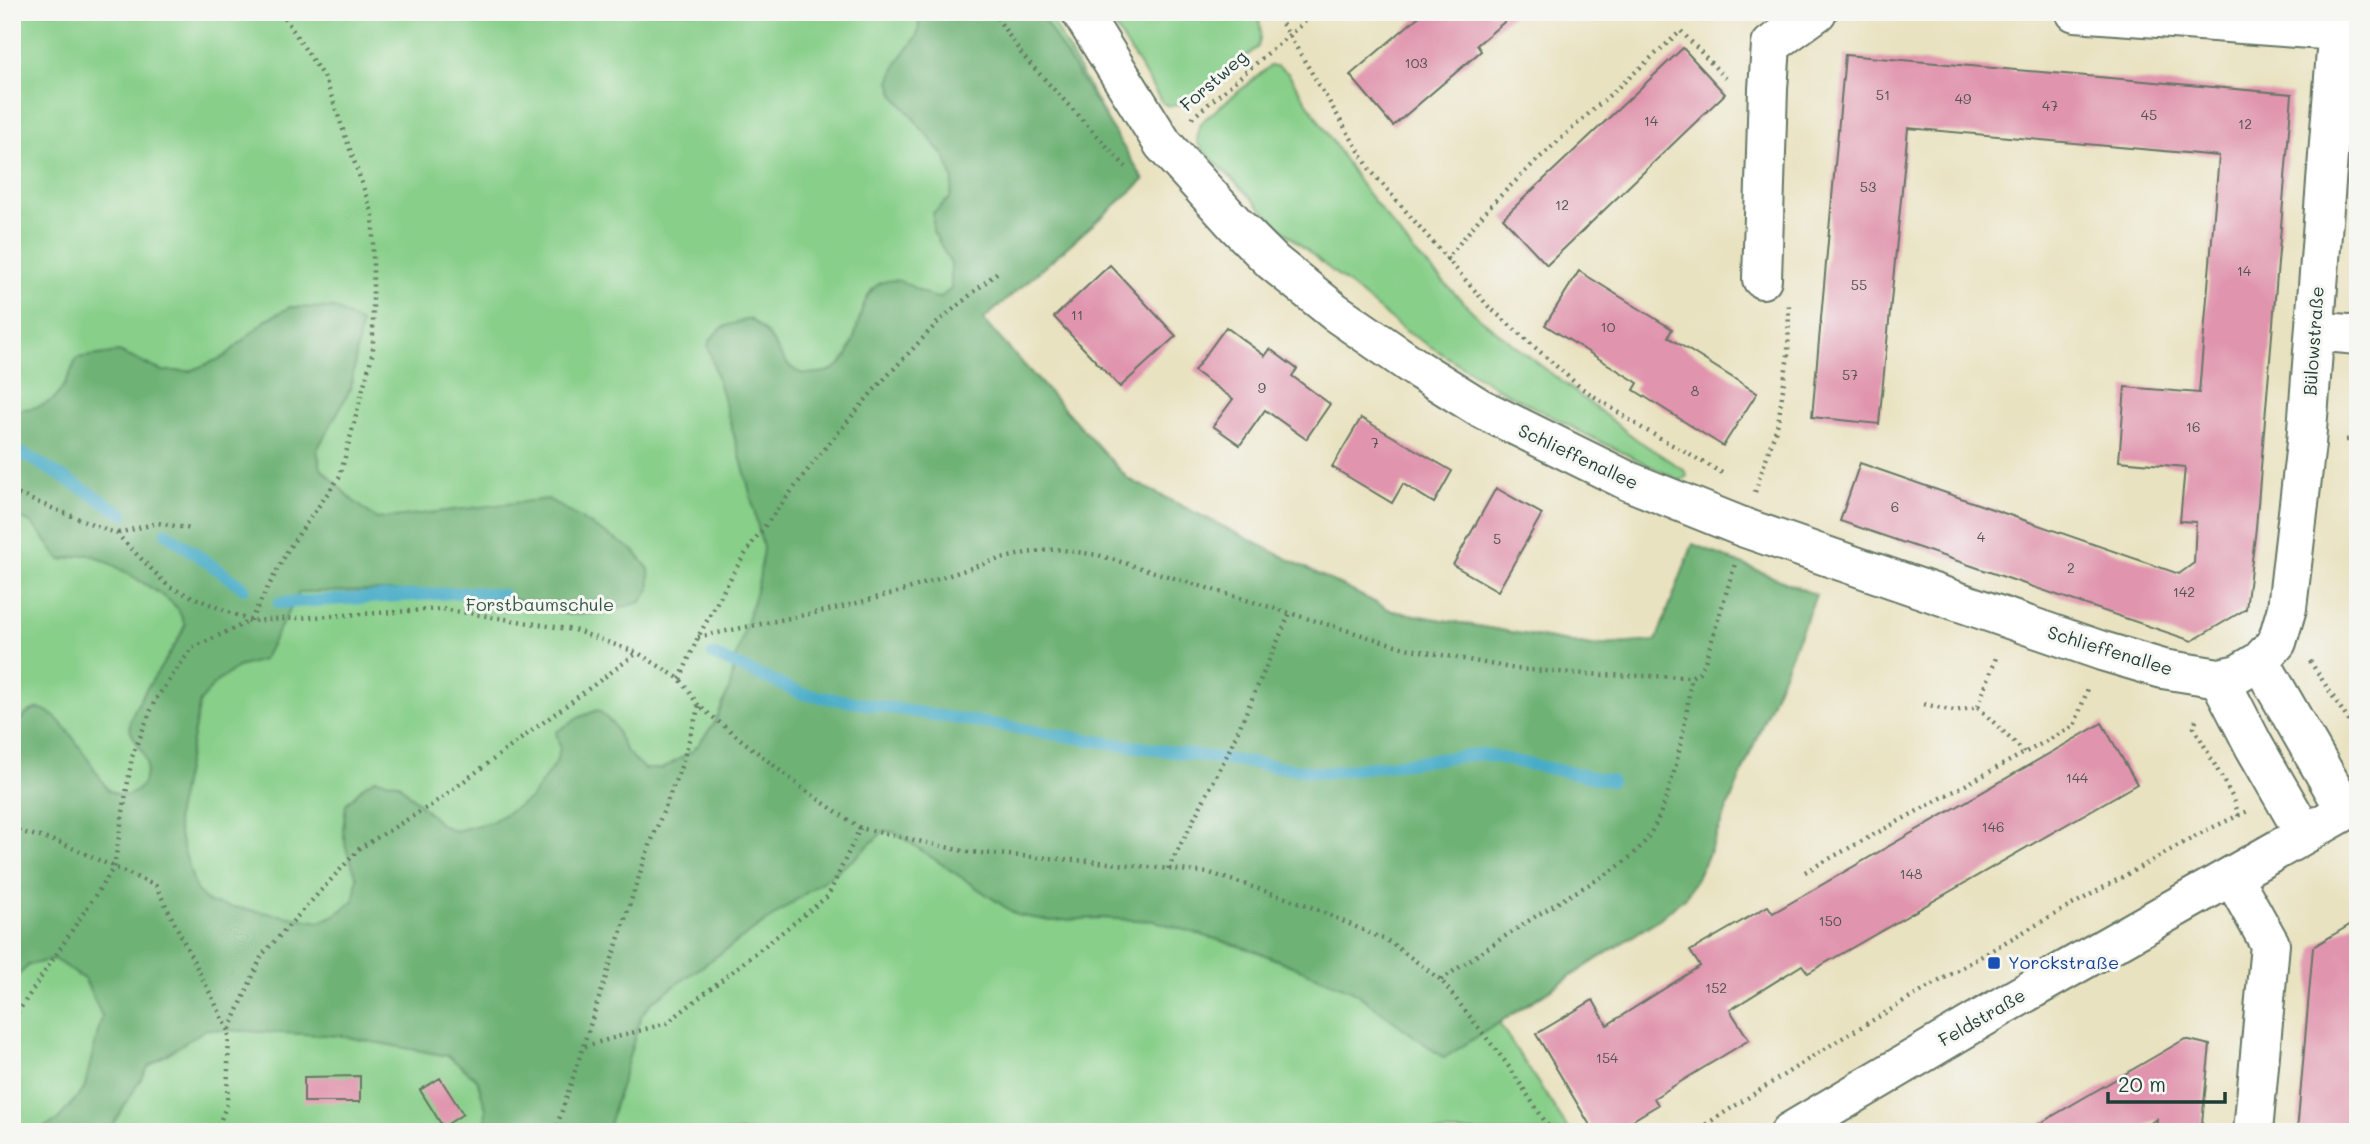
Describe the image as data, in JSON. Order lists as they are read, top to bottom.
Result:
{
  "streets": {
    "street": ["Bülowstraße", "Schlieffenallee", "Feldstraße"],
    "path": ["Forstweg"]
  },
  "crossings": [
    ["Forstweg", "Schlieffenallee"],
    ["Bülowstraße", "Schlieffenallee"]
  ],
  "parks": ["Forstbaumschule"],
  "places": {
    "transit": ["Yorckstraße"]
  },
  "house_numbers": [
    "103",
    "51",
    "49",
    "47",
    "45",
    "14",
    "12",
    "53",
    "12",
    "14",
    "55",
    "11",
    "10",
    "57",
    "9",
    "8",
    "16",
    "7",
    "6",
    "4",
    "5",
    "2",
    "142",
    "144",
    "146",
    "148",
    "150",
    "152",
    "154"
  ],
  "scale_bar": "20 m"
}
